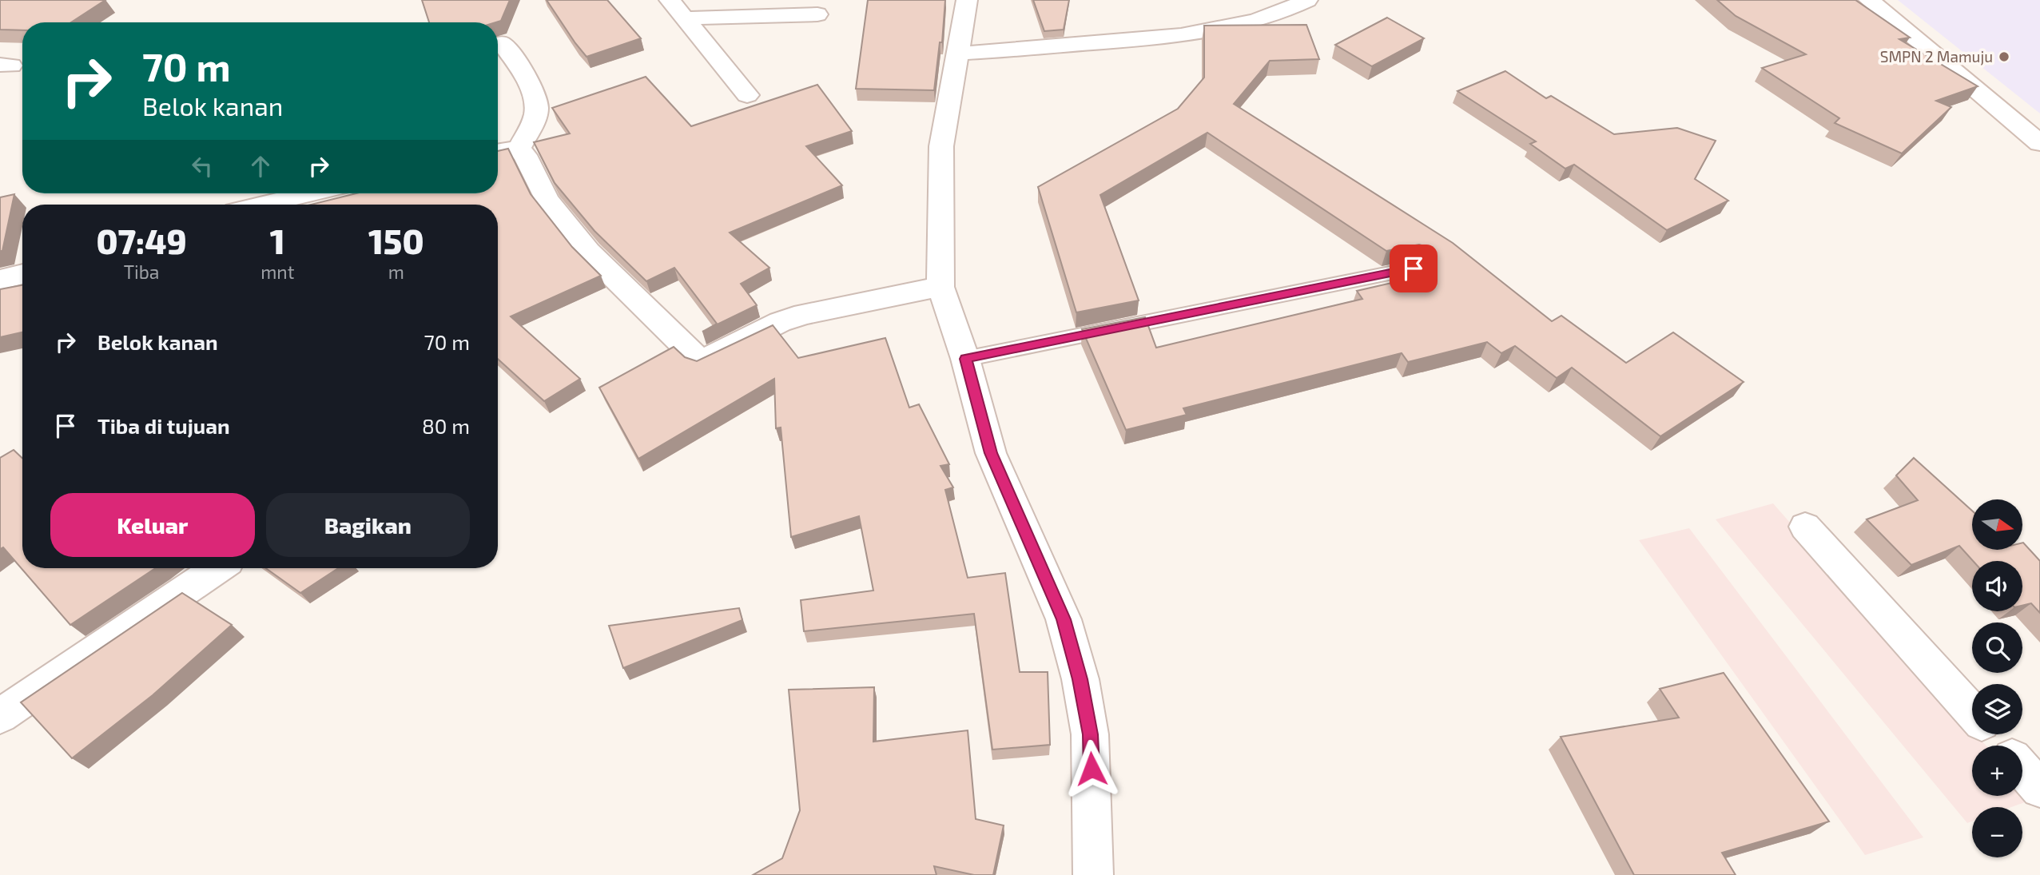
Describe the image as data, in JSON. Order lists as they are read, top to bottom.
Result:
{
  "places": ["SMPN 2 Mamuju"],
  "north": "right",
  "page": {
    "turn": ["70 m", "Belok kanan"],
    "eta": [
      "07:49",
      "Tiba",
      "1",
      "mnt",
      "150",
      "m"
    ],
    "list": [
      {
        "name": "Belok kanan",
        "value": "70 m"
      },
      {
        "name": "Tiba di tujuan",
        "value": "80 m"
      }
    ],
    "buttons": ["Keluar", "Bagikan"],
    "map_buttons": ["+", "−"]
  }
}
